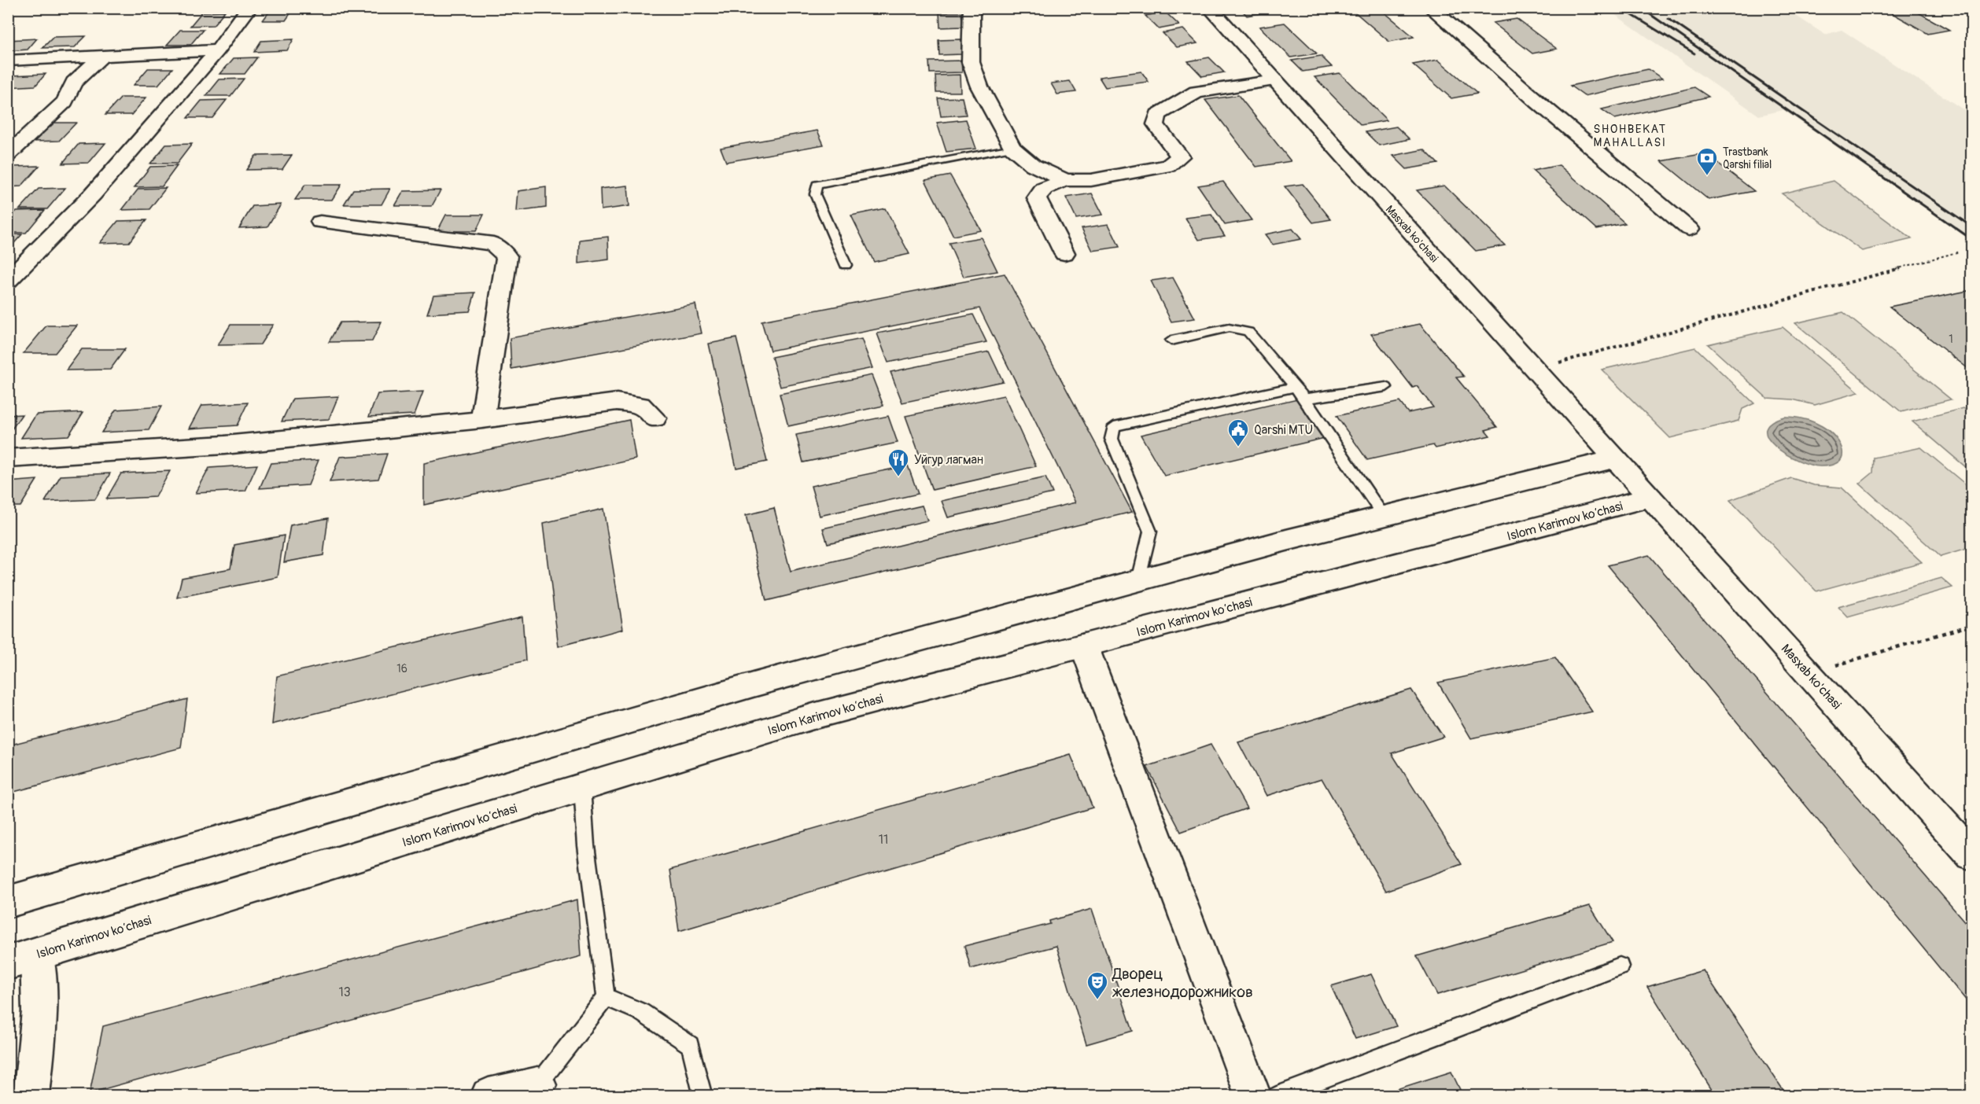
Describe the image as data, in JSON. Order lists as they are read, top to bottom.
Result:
{
  "streets": {
    "street": ["Masxab ko'chasi", "Islom Karimov ko‘chasi"]
  },
  "crossings": [
    ["Masxab ko'chasi", "Islom Karimov ko‘chasi"]
  ],
  "districts": ["SHOHBEKAT MAHALLASI"],
  "places": {
    "bank": ["Trastbank Qarshi filial"],
    "public building": ["Qarshi MTU"],
    "restaurant": ["Уйгур лагман"],
    "theatre": ["Дворец железнодорожников"]
  },
  "house_numbers": [
    "1",
    "16",
    "11",
    "13"
  ]
}
